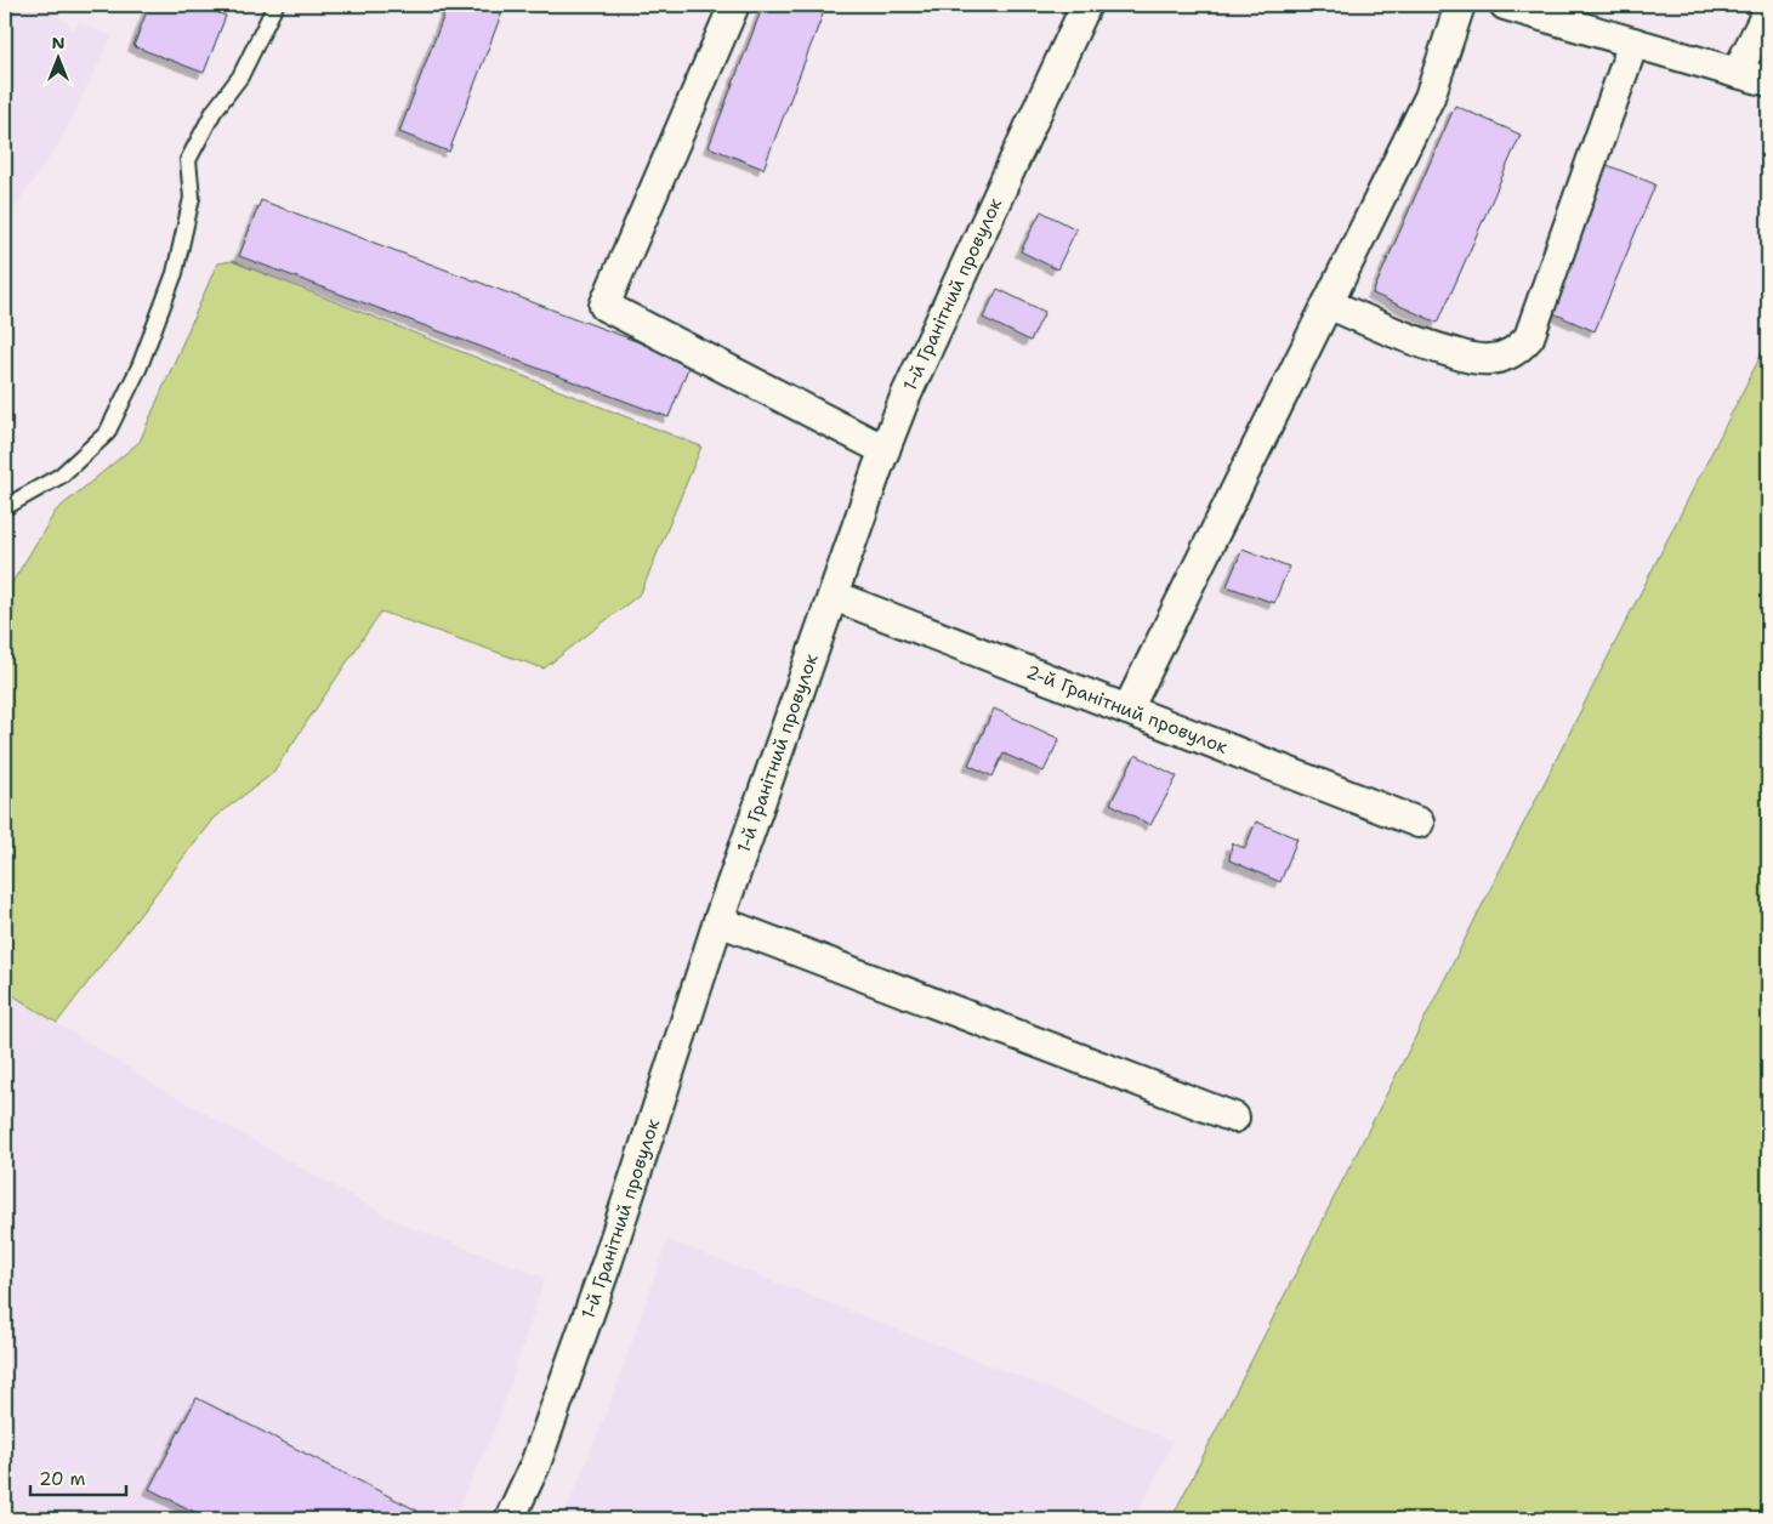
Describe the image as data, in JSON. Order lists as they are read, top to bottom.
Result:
{
  "streets": {
    "street": ["1-й Гранітний провулок", "2-й Гранітний провулок"]
  },
  "crossings": [
    ["1-й Гранітний провулок", "2-й Гранітний провулок"]
  ],
  "scale_bar": "20 m",
  "north": "top"
}
